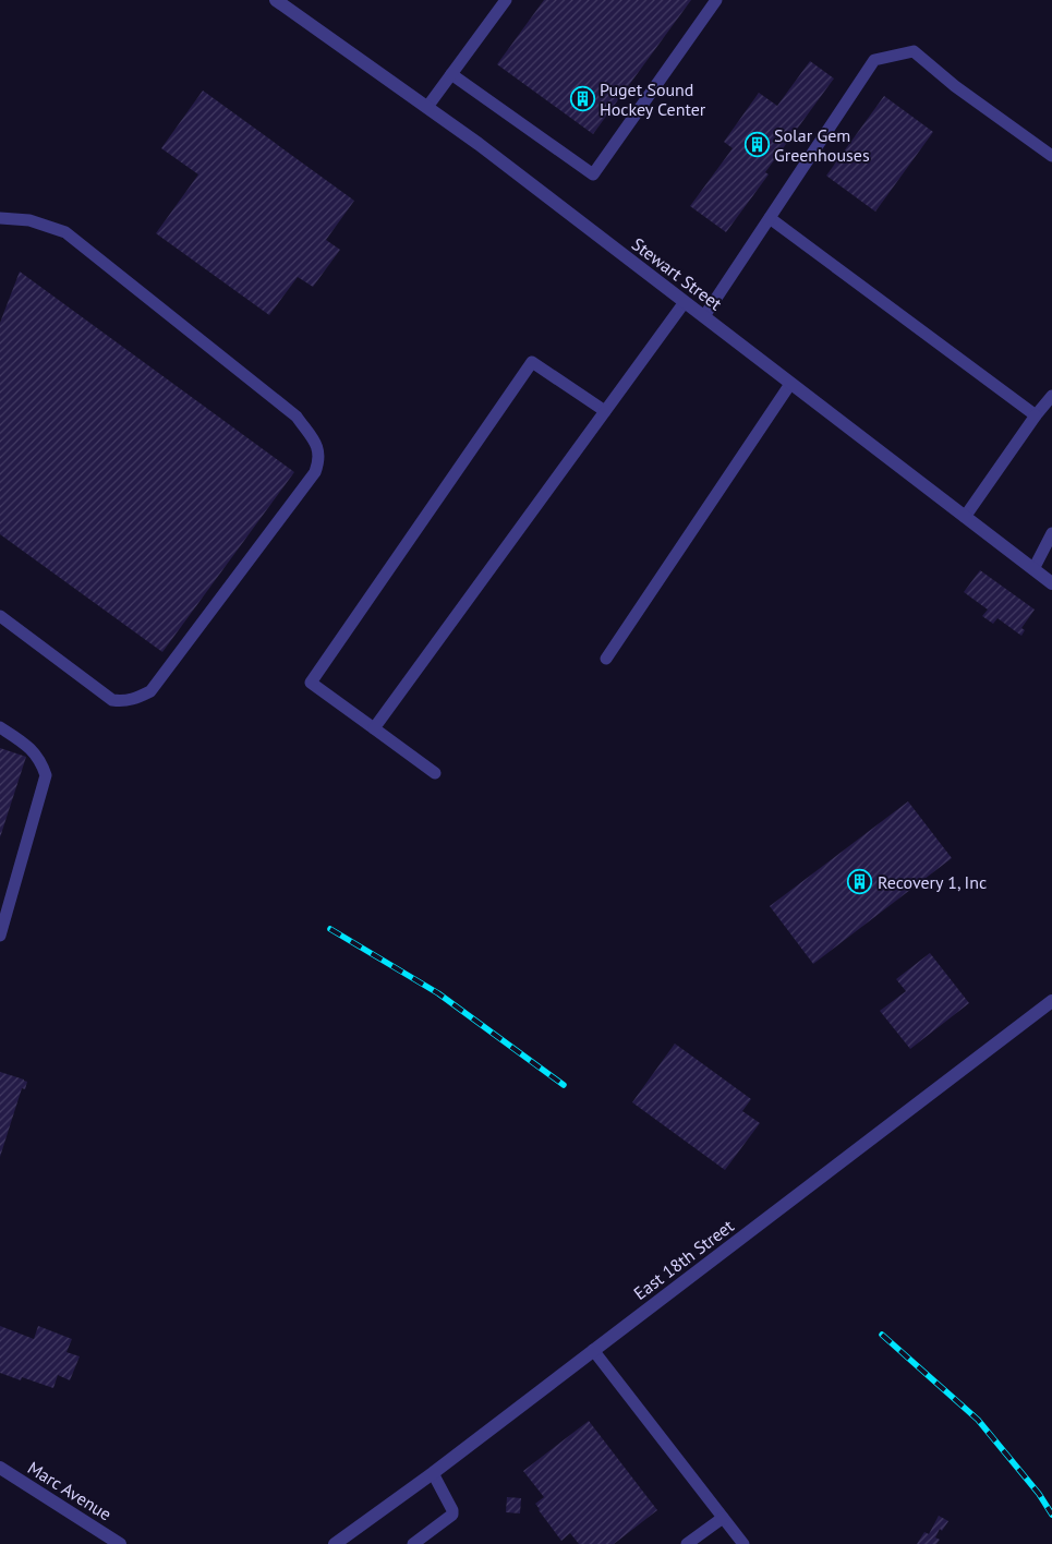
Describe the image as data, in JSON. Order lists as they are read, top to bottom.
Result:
{
  "streets": {
    "street": ["Stewart Street", "East 18th Street", "Marc Avenue"]
  },
  "places": {
    "building": ["Puget Sound Hockey Center", "Solar Gem Greenhouses", "Recovery 1, Inc"]
  }
}
